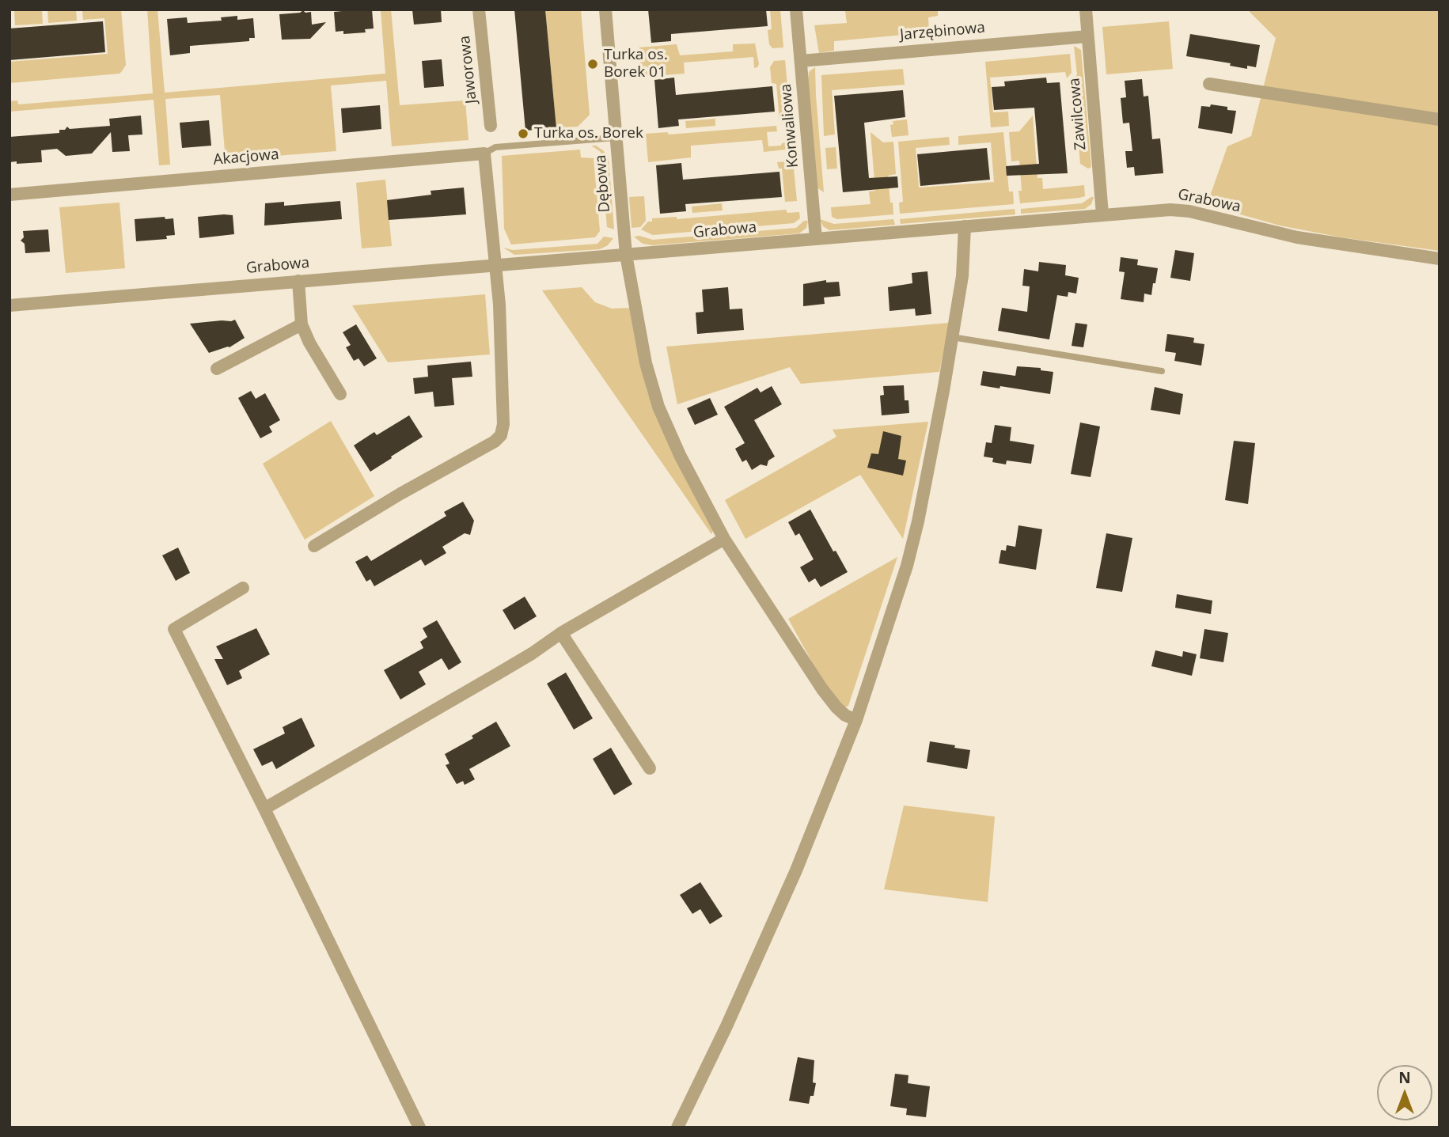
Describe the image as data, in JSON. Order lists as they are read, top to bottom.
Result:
{
  "streets": {
    "street": [
      "Jarzębinowa",
      "Jaworowa",
      "Zawilcowa",
      "Konwaliowa",
      "Akacjowa",
      "Dębowa",
      "Grabowa"
    ]
  },
  "crossings": [
    ["Jarzębinowa", "Zawilcowa"],
    ["Jarzębinowa", "Konwaliowa"],
    ["Zawilcowa", "Grabowa"],
    ["Konwaliowa", "Grabowa"],
    ["Dębowa", "Grabowa"]
  ],
  "places": ["Turka os. Borek 01", "Turka os. Borek"],
  "north": "top"
}
